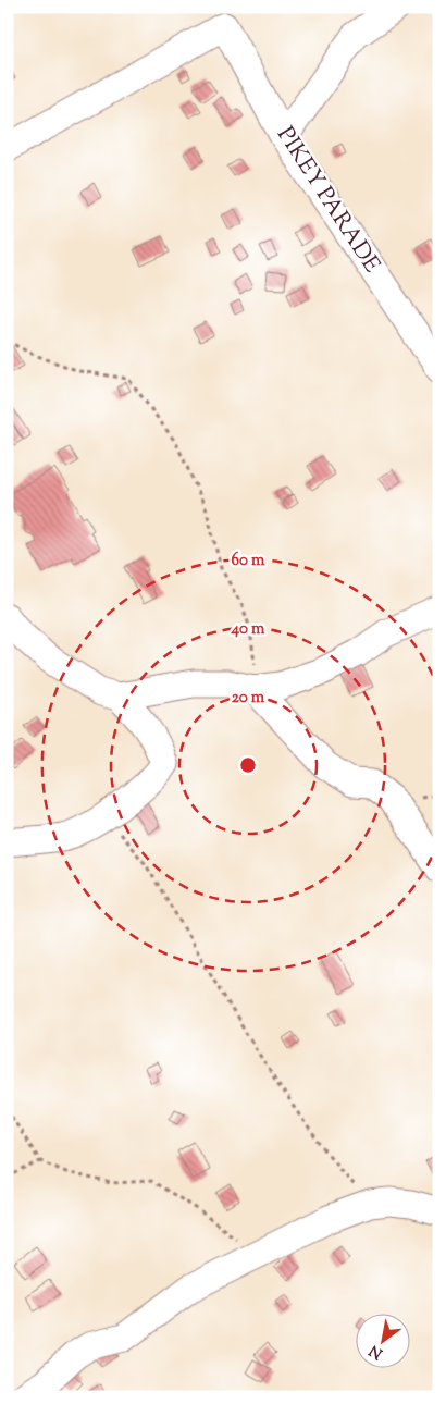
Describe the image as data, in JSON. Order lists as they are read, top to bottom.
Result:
{
  "streets": {
    "street": ["PIKEY PARADE"]
  },
  "north": "bottom left",
  "rings": ["60 m", "40 m", "20 m"]
}
